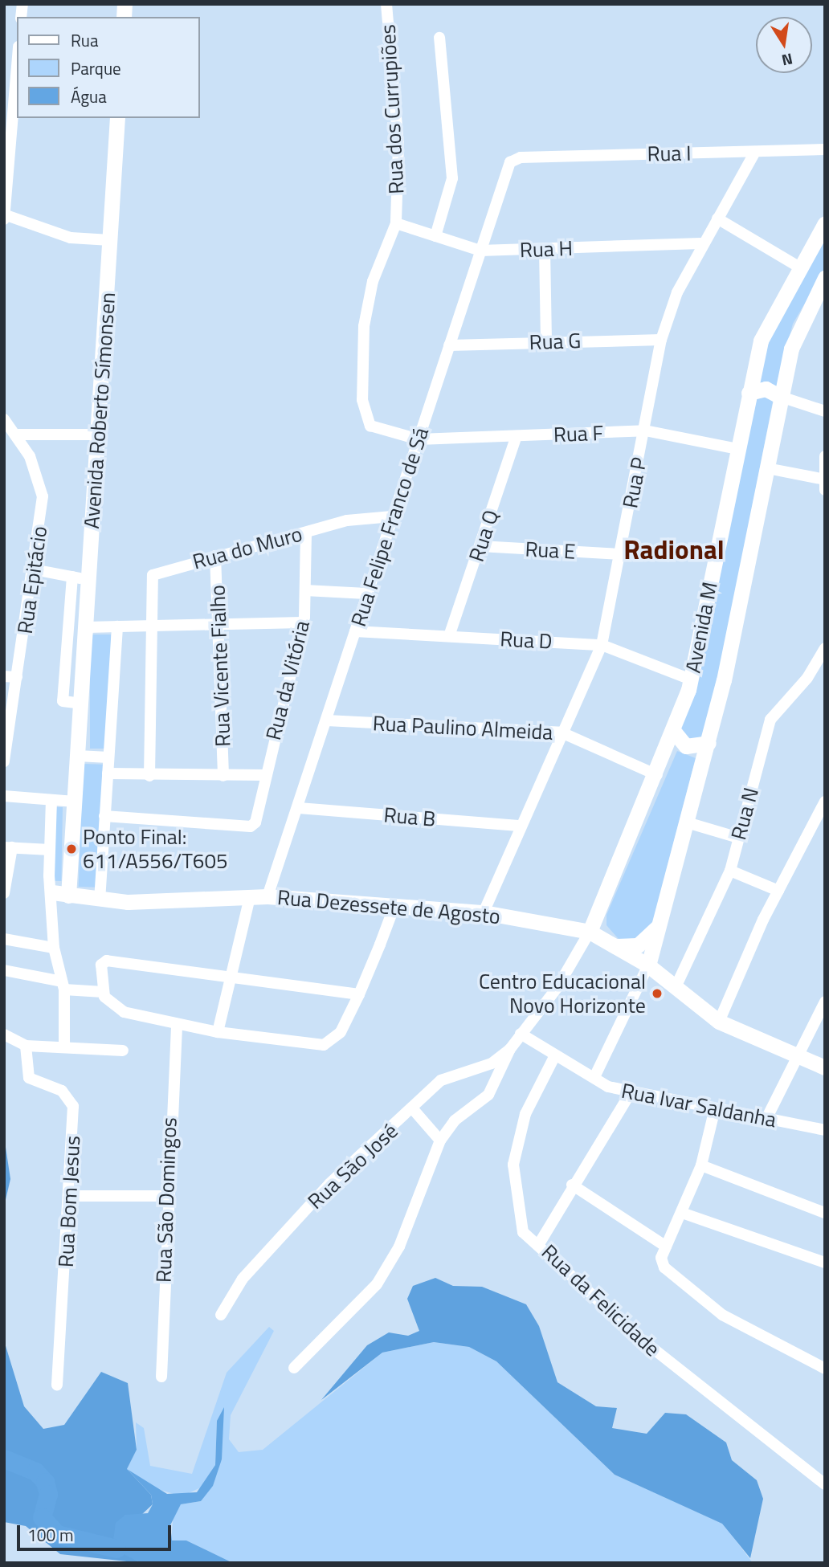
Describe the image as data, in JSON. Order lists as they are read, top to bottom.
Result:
{
  "streets": {
    "street": [
      "Rua dos Currupiões",
      "Rua I",
      "Rua H",
      "Rua G",
      "Avenida Roberto Símonsen",
      "Rua F",
      "Rua P",
      "Rua Felipe Franco de Sá",
      "Rua Q",
      "Rua do Muro",
      "Rua E",
      "Rua Epitácio",
      "Avenida M",
      "Rua D",
      "Rua Vicente Fialho",
      "Rua da Vitória",
      "Rua Paulino Almeida",
      "Rua N",
      "Rua B",
      "Rua Dezessete de Agosto",
      "Rua Ivar Saldanha",
      "Rua São José",
      "Rua São Domingos",
      "Rua Bom Jesus",
      "Rua da Felicidade"
    ]
  },
  "crossings": [
    ["Rua dos Currupiões", "Rua H"],
    ["Rua dos Currupiões", "Rua F"],
    ["Rua dos Currupiões", "Rua Felipe Franco de Sá"],
    ["Rua I", "Rua P"],
    ["Rua I", "Rua Felipe Franco de Sá"],
    ["Rua H", "Rua P"],
    ["Rua H", "Rua Felipe Franco de Sá"],
    ["Rua G", "Rua P"],
    ["Rua G", "Rua Felipe Franco de Sá"],
    ["Avenida Roberto Símonsen", "Rua Dezessete de Agosto"],
    ["Rua F", "Rua P"],
    ["Rua F", "Rua Felipe Franco de Sá"],
    ["Rua F", "Rua Q"],
    ["Rua F", "Avenida M"],
    ["Rua P", "Rua E"],
    ["Rua P", "Rua D"],
    ["Rua P", "Rua Paulino Almeida"],
    ["Rua P", "Rua B"],
    ["Rua P", "Rua Dezessete de Agosto"],
    ["Rua Felipe Franco de Sá", "Rua do Muro"],
    ["Rua Felipe Franco de Sá", "Rua D"],
    ["Rua Felipe Franco de Sá", "Rua Paulino Almeida"],
    ["Rua Felipe Franco de Sá", "Rua B"],
    ["Rua Felipe Franco de Sá", "Rua Dezessete de Agosto"],
    ["Rua Q", "Rua E"],
    ["Rua Q", "Rua D"],
    ["Rua do Muro", "Rua Vicente Fialho"],
    ["Rua do Muro", "Rua da Vitória"],
    ["Avenida M", "Rua D"],
    ["Avenida M", "Rua Paulino Almeida"],
    ["Avenida M", "Rua Dezessete de Agosto"],
    ["Rua N", "Rua Dezessete de Agosto"],
    ["Rua Ivar Saldanha", "Rua da Felicidade"]
  ],
  "districts": ["Radional"],
  "places": ["Ponto Final: 611/A556/T605", "Centro Educacional Novo Horizonte"],
  "legend": ["Rua", "Parque", "Água"],
  "scale_bar": "100 m",
  "north": "bottom"
}
